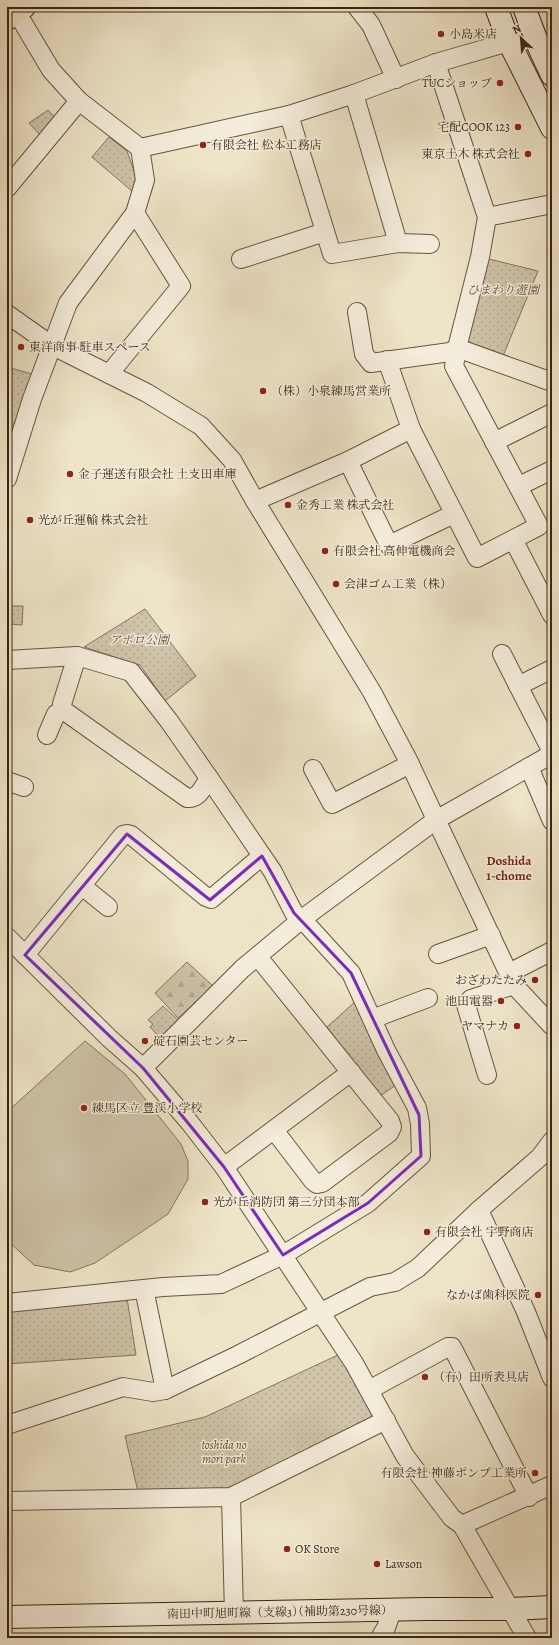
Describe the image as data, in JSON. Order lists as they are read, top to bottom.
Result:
{
  "streets": {
    "main road": ["南田中町旭町線（支線3）（補助第230号線）"]
  },
  "districts": ["Doshida 1-chome"],
  "parks": ["ひまわり遊園", "アポロ公園", "toshida no mori park"],
  "places": [
    "小島米店",
    "TUCショップ",
    "宅配COOK 123",
    "有限会社 松本工務店",
    "東京土木 株式会社",
    "東洋商事 駐車スペース",
    "（株）小泉練馬営業所",
    "金子運送有限会社 土支田車庫",
    "金秀工業 株式会社",
    "光が丘運輸 株式会社",
    "有限会社 高伸電機商会",
    "会津ゴム工業（株）",
    "おざわたたみ",
    "池田電器",
    "ヤマナカ",
    "碇石園芸センター",
    "練馬区立 豊渓小学校",
    "光が丘消防団 第三分団本部",
    "有限会社 宇野商店",
    "なかば歯科医院",
    "（有）田所表具店",
    "有限会社 神藤ポンプ工業所",
    "OK Store",
    "Lawson"
  ],
  "north": "top left"
}
